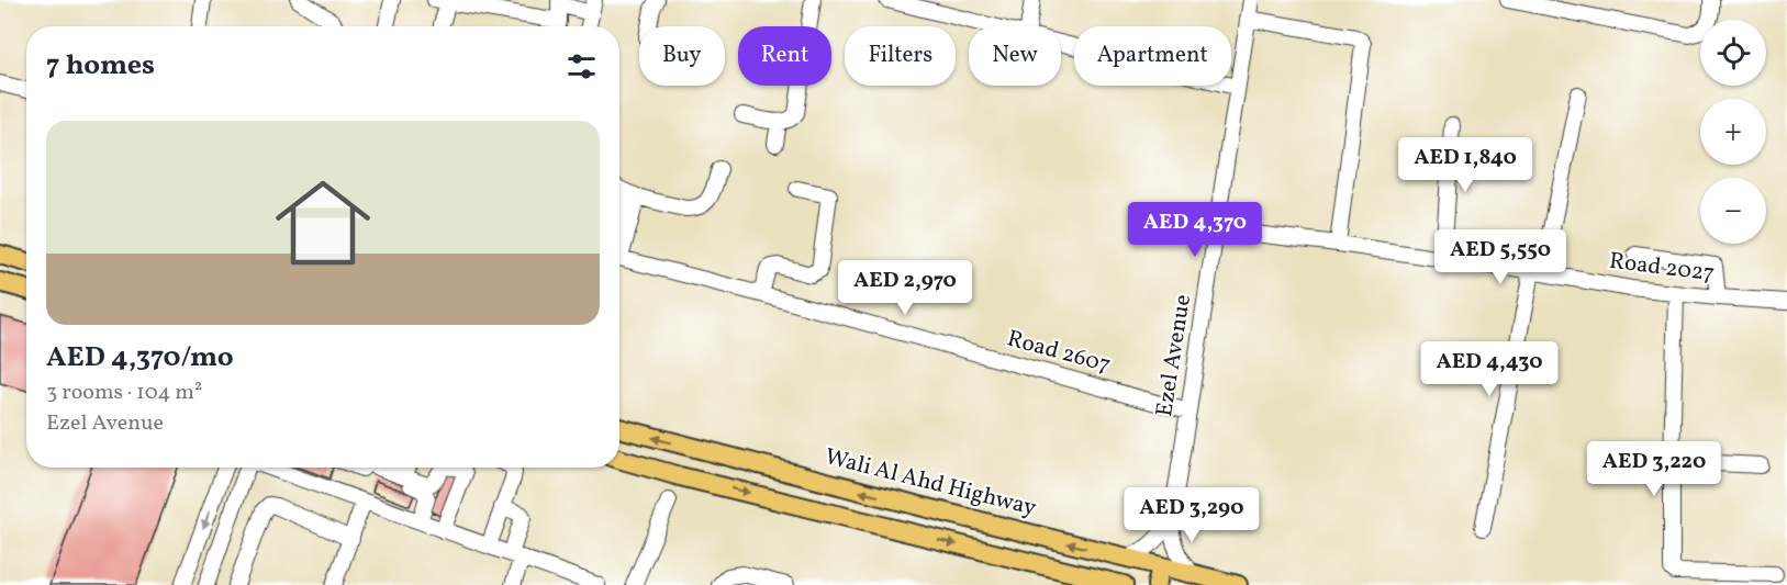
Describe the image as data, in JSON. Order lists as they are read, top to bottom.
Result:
{
  "streets": {
    "main road": ["Wali Al Ahd Highway"],
    "street": ["Road 2027", "Road 2607", "Ezel Avenue"]
  },
  "crossings": [
    ["Road 2027", "Ezel Avenue"],
    ["Road 2607", "Ezel Avenue"],
    ["Ezel Avenue", "Wali Al Ahd Highway"]
  ],
  "page": {
    "map_buttons": ["+", "−"],
    "chip": [
      "Buy",
      "Rent",
      "Filters",
      "New",
      "Apartment"
    ],
    "heading": "7 homes",
    "list": [
      {
        "name": "AED 4,370/mo",
        "note": "3 rooms · 104 m² · Ezel Avenue"
      }
    ],
    "price": [
      "AED 1,840",
      "AED 4,370",
      "AED 5,550",
      "AED 2,970",
      "AED 4,430",
      "AED 3,220",
      "AED 3,290"
    ]
  }
}
